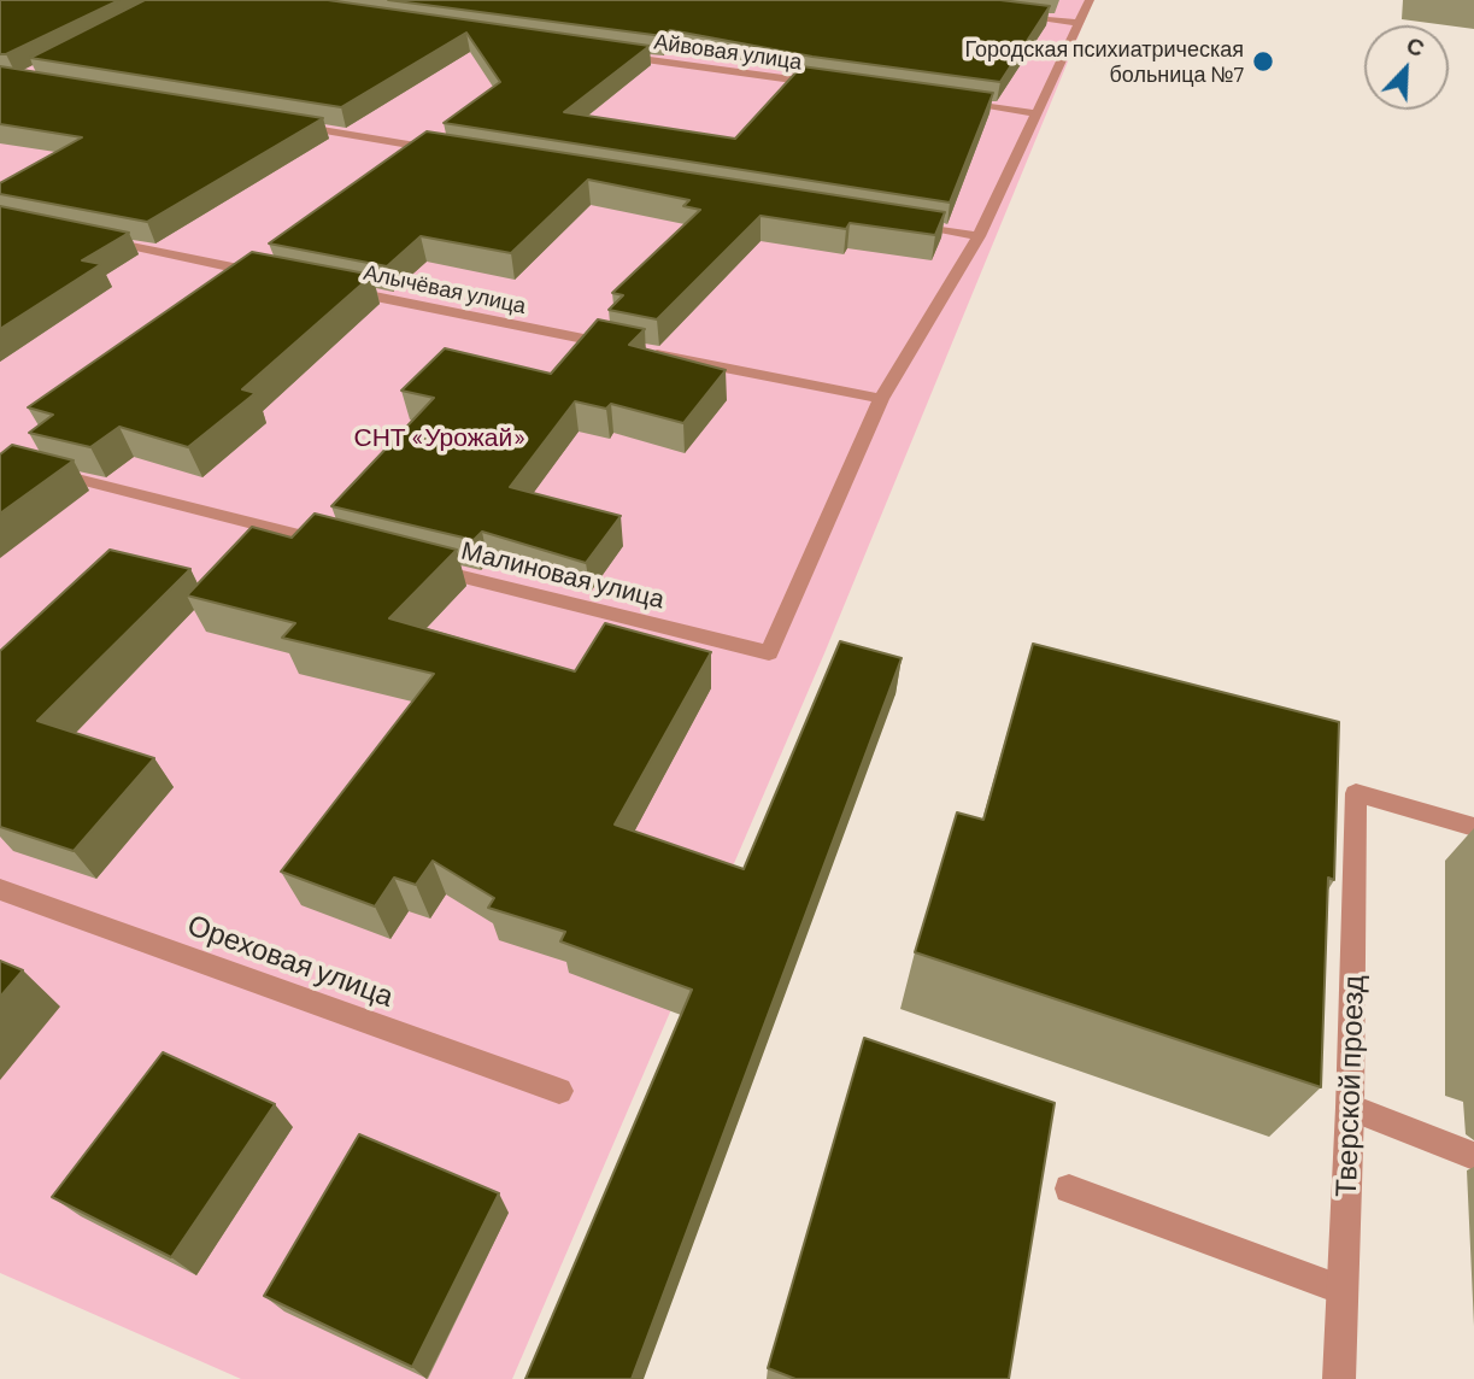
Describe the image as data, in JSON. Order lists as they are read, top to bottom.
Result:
{
  "streets": {
    "street": [
      "Айвовая улица",
      "Алычёвая улица",
      "Малиновая улица",
      "Ореховая улица",
      "Тверской проезд"
    ]
  },
  "parks": ["СНТ «Урожай»"],
  "places": ["Городская психиатрическая больница №7"],
  "north": "top right"
}
